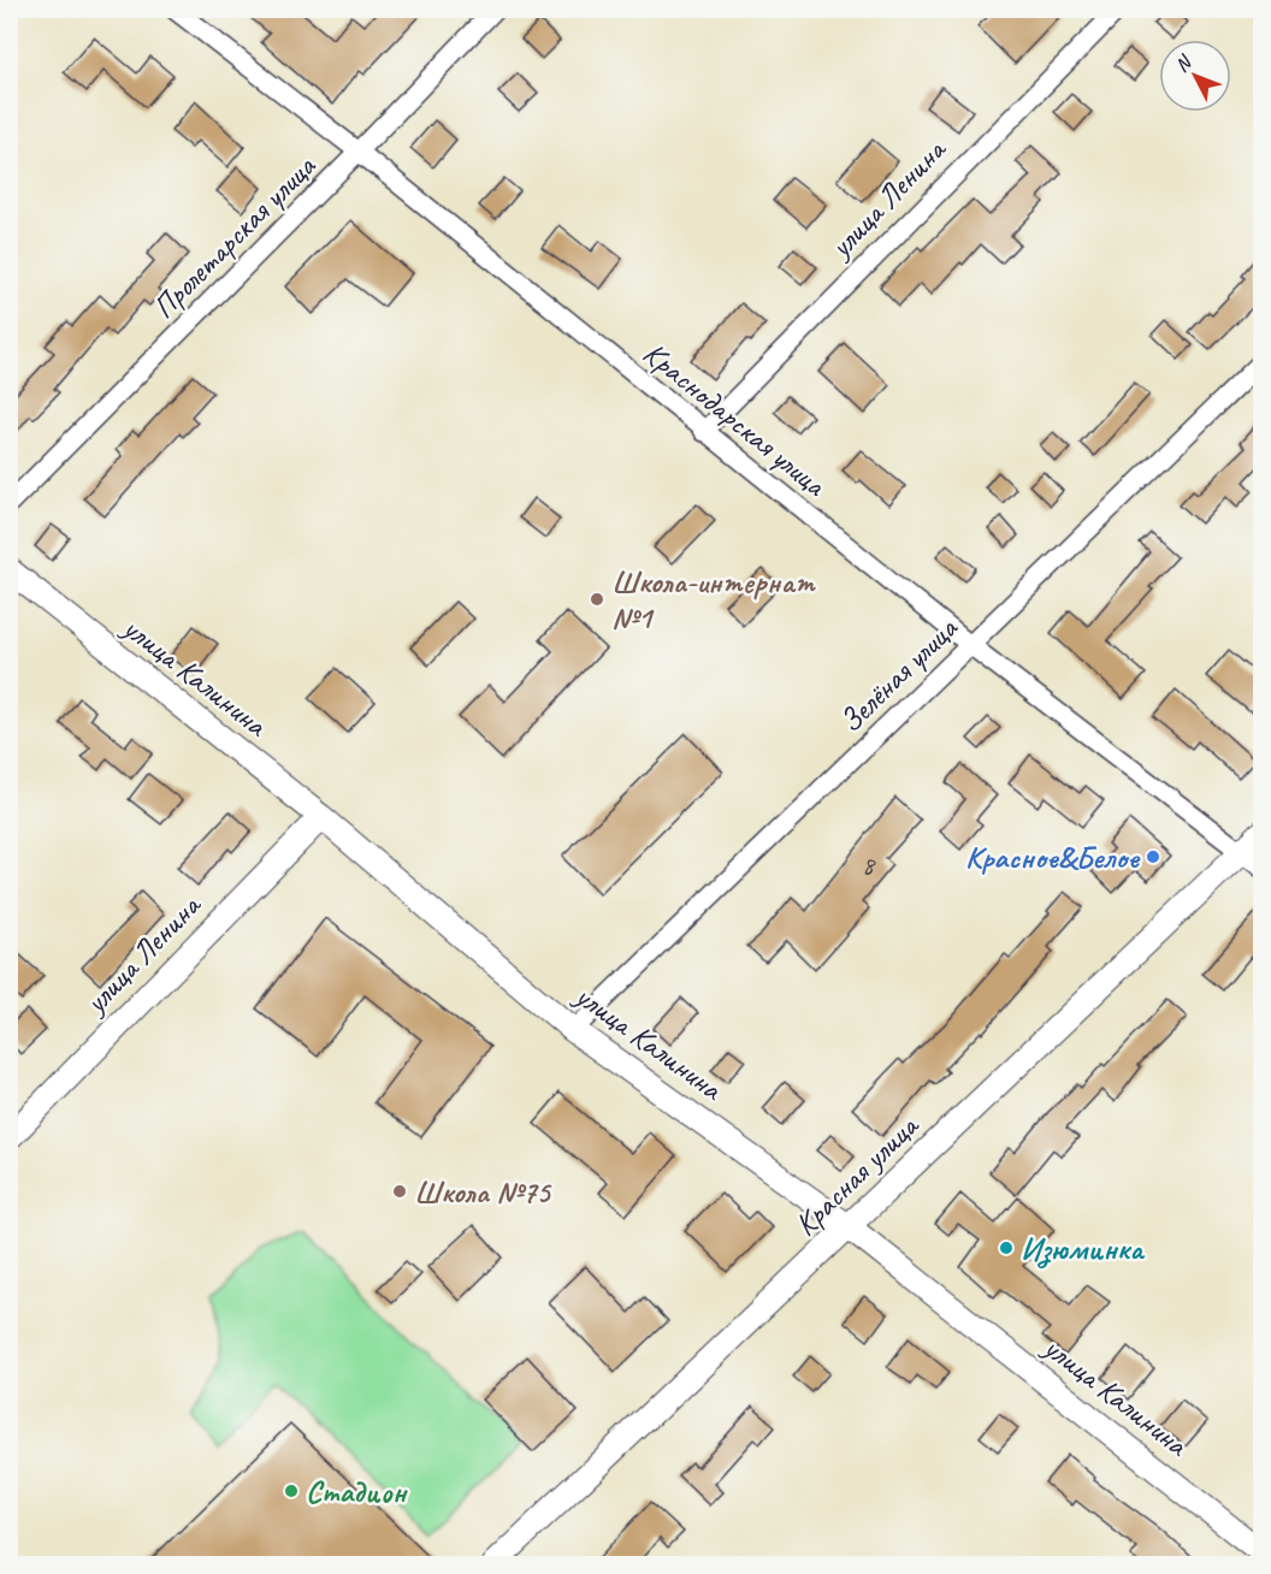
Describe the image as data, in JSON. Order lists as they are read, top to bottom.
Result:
{
  "streets": {
    "street": [
      "улица Ленина",
      "Пролетарская улица",
      "Краснодарская улица",
      "Зелёная улица",
      "улица Калинина",
      "Красная улица"
    ]
  },
  "crossings": [
    ["улица Ленина", "Краснодарская улица"],
    ["улица Ленина", "улица Калинина"],
    ["Пролетарская улица", "Краснодарская улица"],
    ["Краснодарская улица", "Зелёная улица"],
    ["Краснодарская улица", "Красная улица"],
    ["Зелёная улица", "улица Калинина"],
    ["улица Калинина", "Красная улица"]
  ],
  "places": [
    "Школа-интернат №1",
    "Красное&Белое",
    "Школа №75",
    "Изюминка",
    "Стадион"
  ],
  "house_numbers": ["8"],
  "north": "top left"
}
